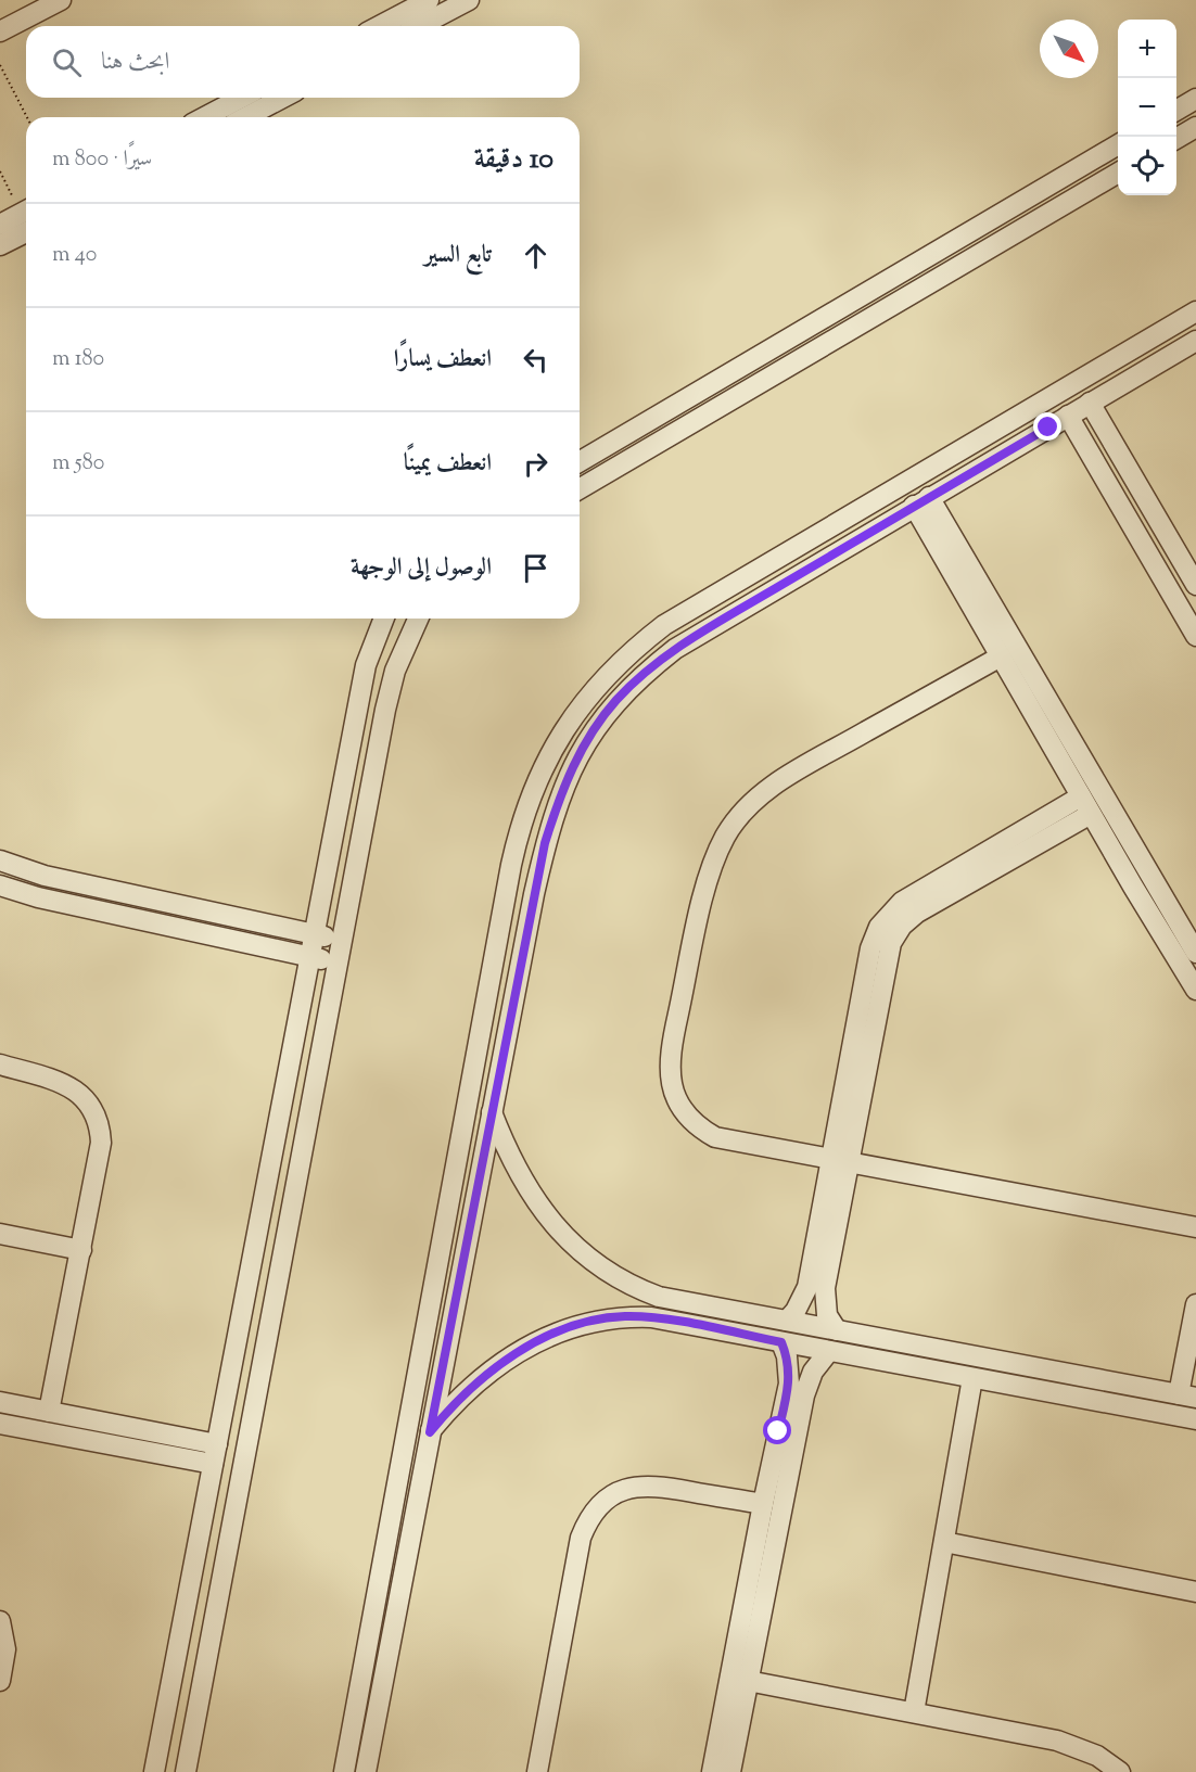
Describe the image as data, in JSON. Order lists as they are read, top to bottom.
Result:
{
  "north": "bottom right",
  "page": {
    "map_buttons": ["+", "−"],
    "search": "ابحث هنا",
    "heading": ["10 دقيقة", "سيرًا · 800 m"],
    "list": [
      ["تابع السير", "40 m"],
      ["انعطف يسارًا", "180 m"],
      ["انعطف يمينًا", "580 m"],
      "الوصول إلى الوجهة"
    ]
  }
}
